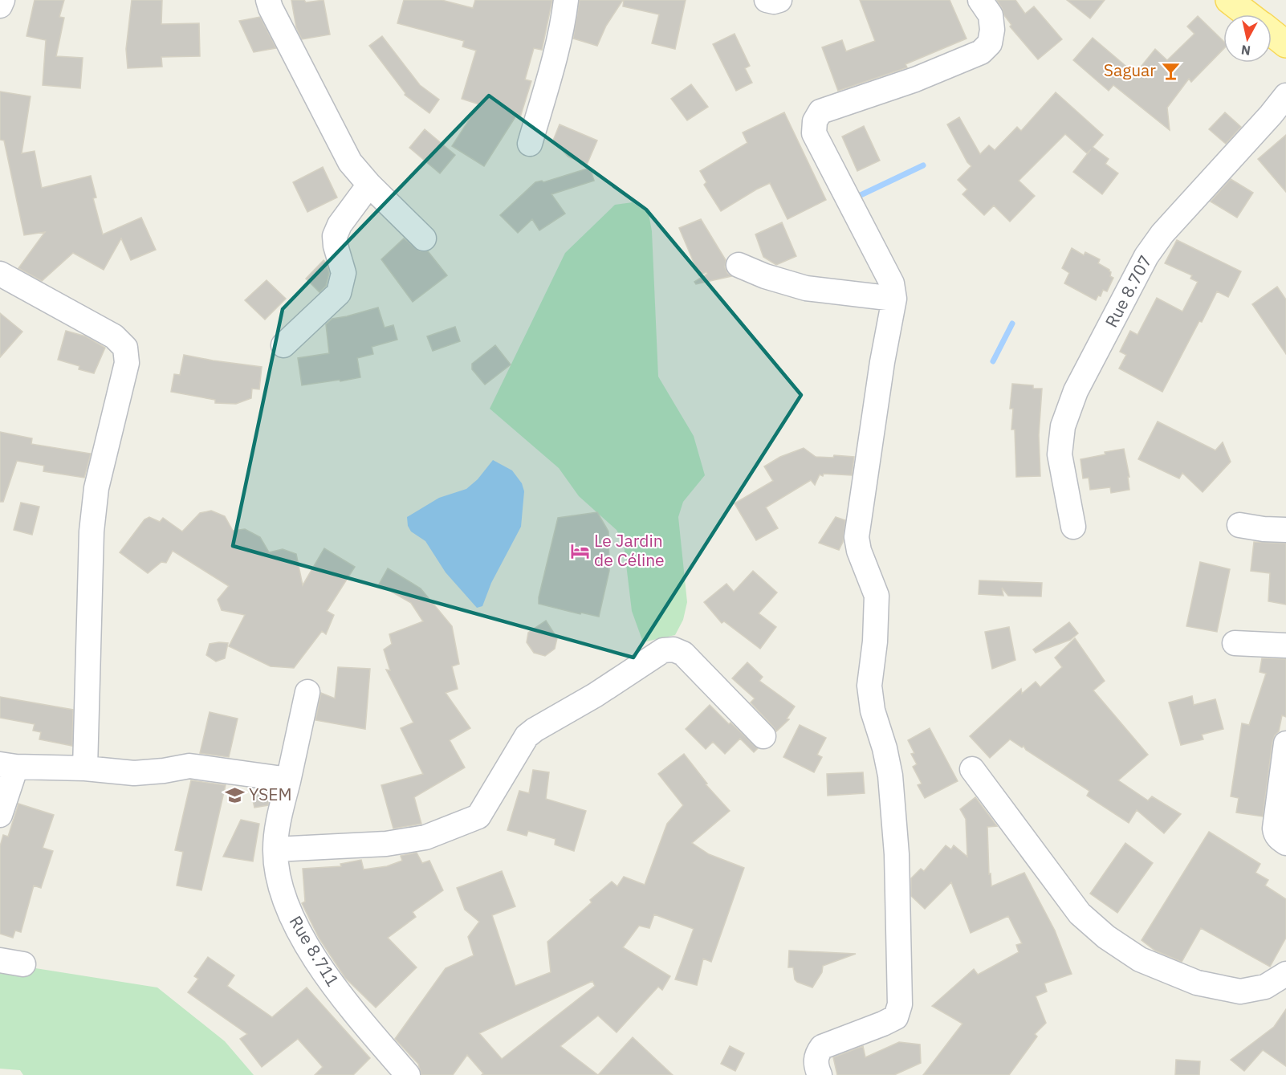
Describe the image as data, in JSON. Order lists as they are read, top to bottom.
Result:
{
  "streets": {
    "street": ["Rue 8.707", "Rue 8.711"]
  },
  "places": {
    "bar": ["Saguar"],
    "hotel": ["Le Jardin de Céline"],
    "school or university": ["YSEM"]
  },
  "north": "bottom"
}
